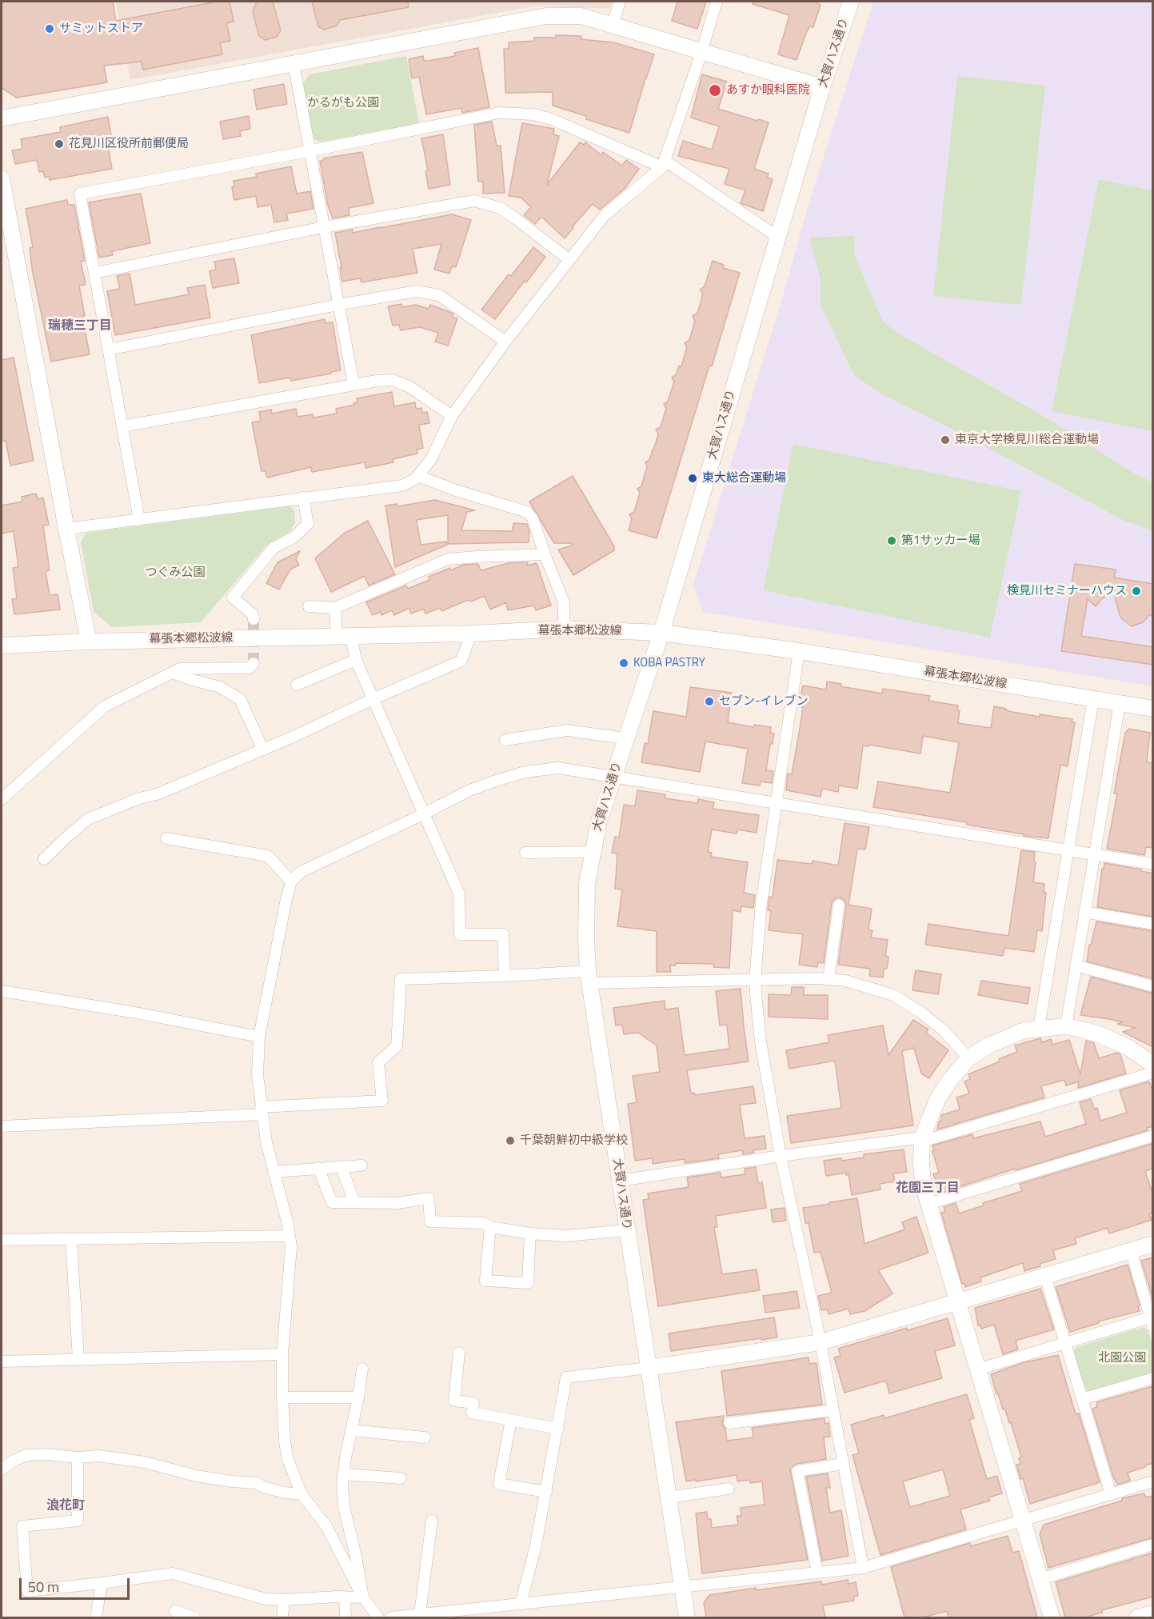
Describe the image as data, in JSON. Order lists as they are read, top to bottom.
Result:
{
  "streets": {
    "street": ["大賀ハス通り", "幕張本郷松波線"]
  },
  "crossings": [
    ["大賀ハス通り", "幕張本郷松波線"]
  ],
  "districts": ["瑞穂三丁目", "花園三丁目", "浪花町"],
  "parks": ["かるがも公園", "つぐみ公園", "北園公園"],
  "places": [
    "サミットストア",
    "あすか眼科医院",
    "花見川区役所前郵便局",
    "東京大学検見川総合運動場",
    "東大総合運動場",
    "第1サッカー場",
    "検見川セミナーハウス",
    "KOBA PASTRY",
    "セブン-イレブン",
    "千葉朝鮮初中級学校"
  ],
  "scale_bar": "50 m"
}
